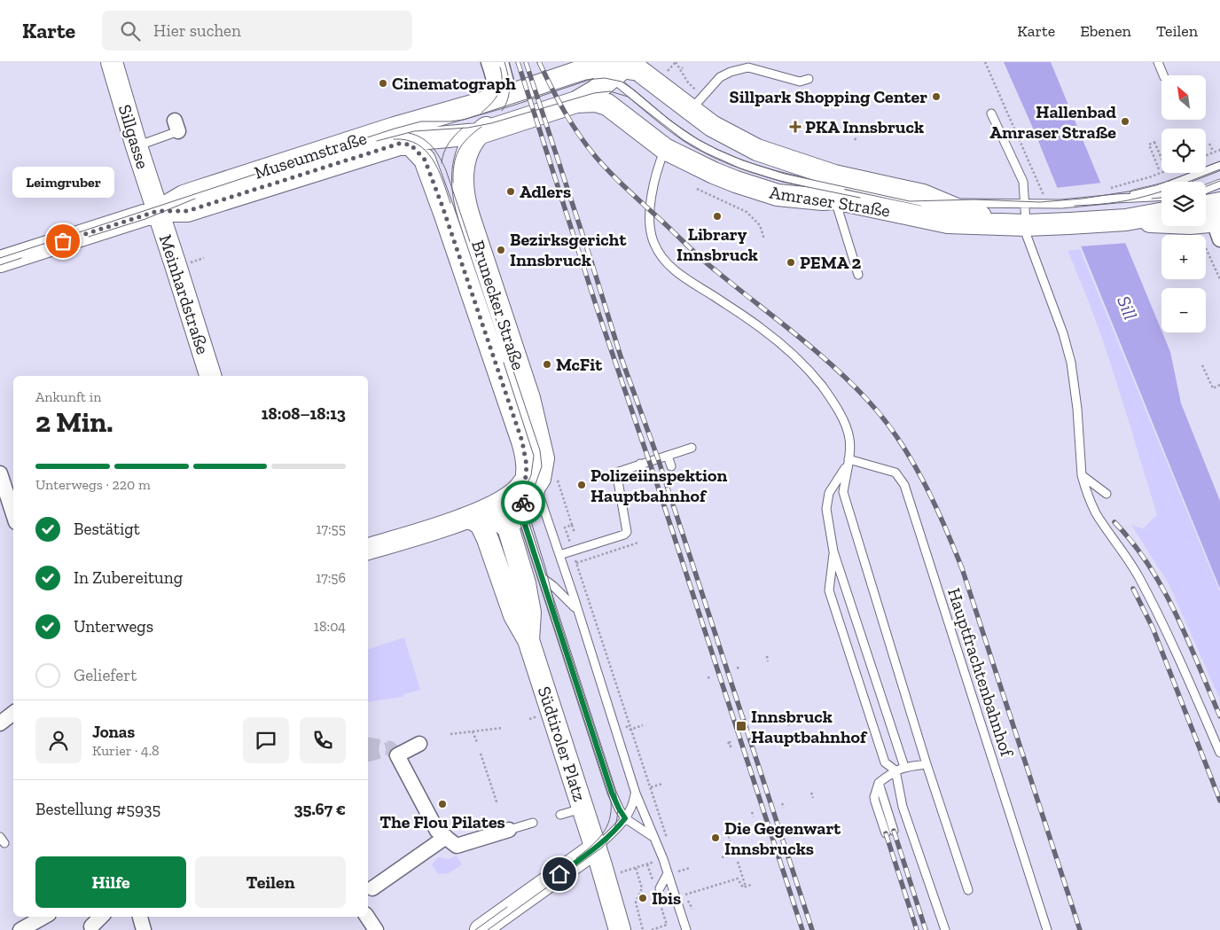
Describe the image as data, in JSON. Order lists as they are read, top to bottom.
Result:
{
  "streets": {
    "street": [
      "Sillgasse",
      "Museumstraße",
      "Amraser Straße",
      "Meinhardstraße",
      "Brunecker Straße",
      "Südtiroler Platz"
    ],
    "lane": ["Hauptfrachtenbahnhof"]
  },
  "crossings": [
    ["Sillgasse", "Museumstraße"],
    ["Sillgasse", "Meinhardstraße"],
    ["Museumstraße", "Amraser Straße"],
    ["Museumstraße", "Meinhardstraße"],
    ["Museumstraße", "Brunecker Straße"],
    ["Brunecker Straße", "Südtiroler Platz"]
  ],
  "water": ["Sill"],
  "places": {
    "other": [
      "Cinematograph",
      "Sillpark Shopping Center",
      "Hallenbad Amraser Straße",
      "Adlers",
      "Library Innsbruck",
      "Leimgruber",
      "Bezirksgericht Innsbruck",
      "PEMA 2",
      "McFit",
      "Polizeiinspektion Hauptbahnhof",
      "The Flou Pilates",
      "Die Gegenwart Innsbrucks",
      "Ibis"
    ],
    "health": ["PKA Innsbruck"],
    "transit": ["Innsbruck Hauptbahnhof"]
  },
  "north": "top left",
  "page": {
    "header": "Karte",
    "search": "Hier suchen",
    "nav": ["Karte", "Ebenen", "Teilen"],
    "map_buttons": ["+", "−"],
    "bubble": "Leimgruber",
    "heading": ["2 Min.", "Ankunft in", "18:08–18:13"],
    "panel": [
      "Jonas",
      "Kurier · 4.8",
      "Bestellung #5935",
      "35.67 €"
    ],
    "bar": "Unterwegs · 220 m",
    "list": [
      ["Bestätigt", "17:55"],
      ["In Zubereitung", "17:56"],
      ["Unterwegs", "18:04"],
      "Geliefert"
    ],
    "buttons": ["Hilfe", "Teilen"]
  }
}
